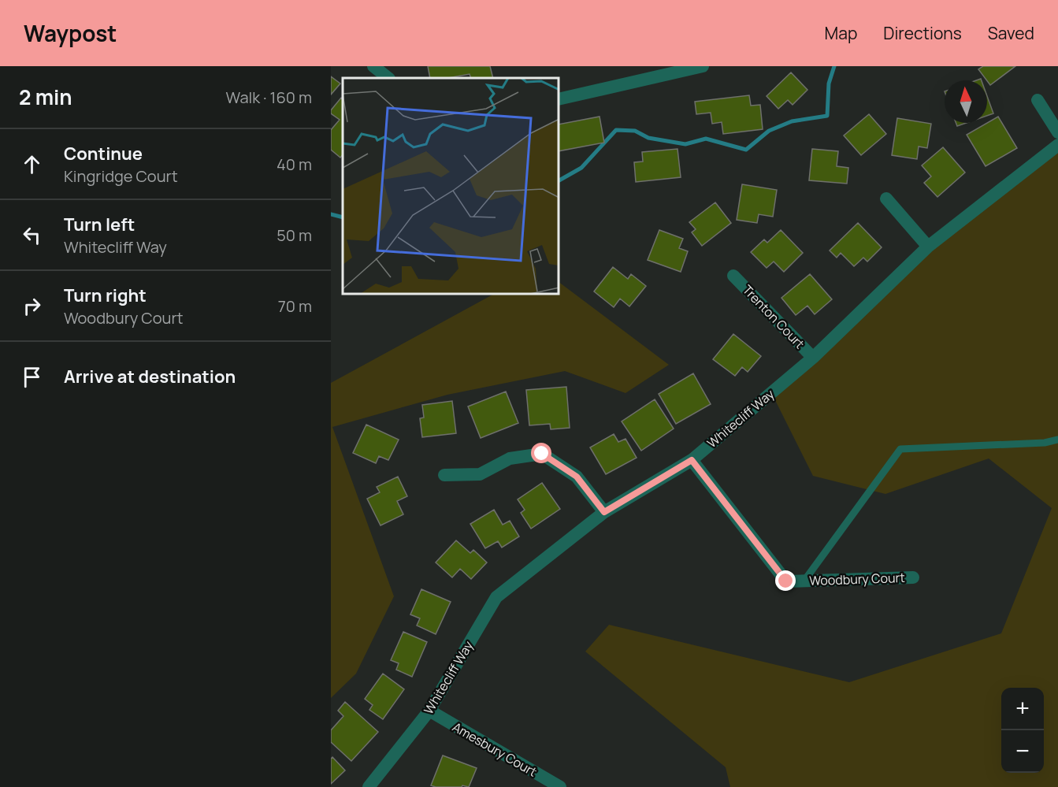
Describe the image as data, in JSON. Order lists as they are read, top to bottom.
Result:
{
  "streets": {
    "street": [
      "Trenton Court",
      "Whitecliff Way",
      "Woodbury Court",
      "Amesbury Court"
    ]
  },
  "crossings": [
    ["Trenton Court", "Whitecliff Way"],
    ["Whitecliff Way", "Woodbury Court"],
    ["Whitecliff Way", "Amesbury Court"]
  ],
  "north": "top",
  "page": {
    "header": "Waypost",
    "nav": ["Map", "Directions", "Saved"],
    "heading": ["2 min", "Walk · 160 m"],
    "list": [
      ["Continue", "Kingridge Court", "40 m"],
      ["Turn left", "Whitecliff Way", "50 m"],
      ["Turn right", "Woodbury Court", "70 m"],
      "Arrive at destination"
    ],
    "map_buttons": ["+", "−"]
  }
}
